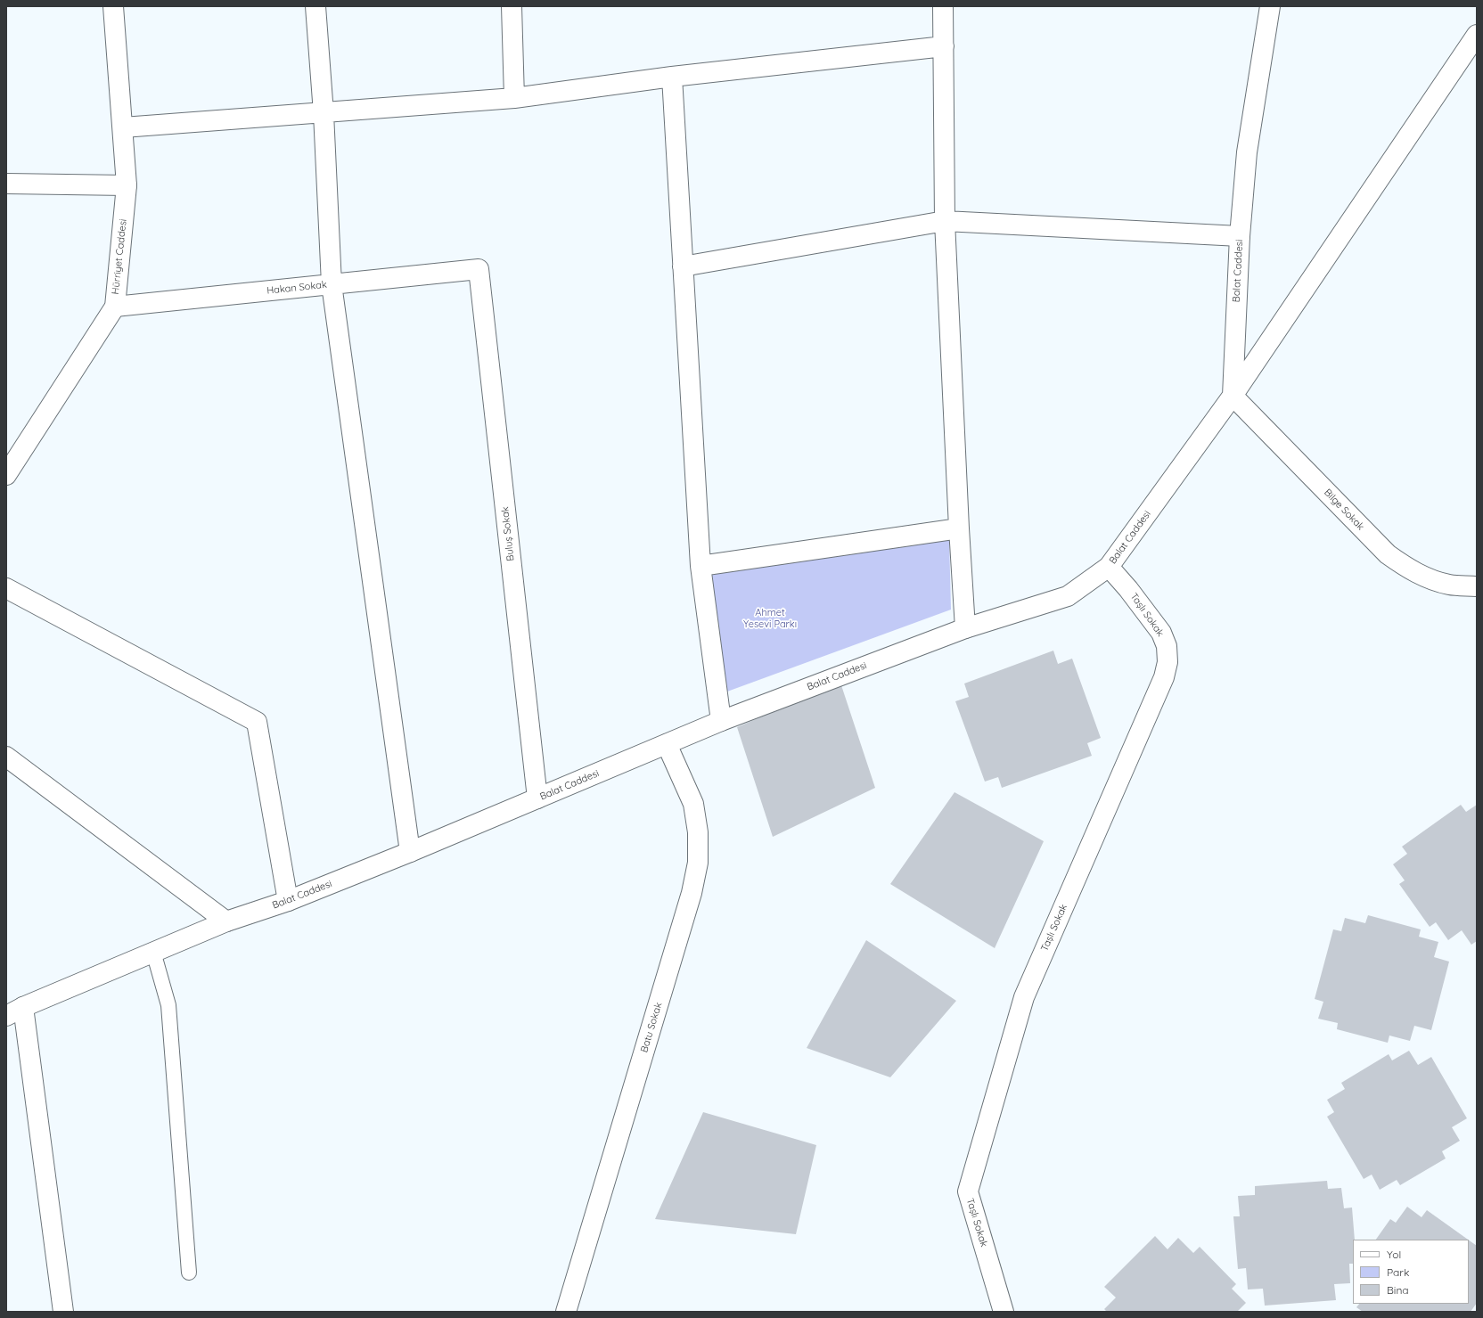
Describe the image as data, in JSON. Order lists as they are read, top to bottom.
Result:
{
  "streets": {
    "street": [
      "Hürriyet Caddesi",
      "Balat Caddesi",
      "Hakan Sokak",
      "Bilge Sokak",
      "Buluş Sokak",
      "Taşlı Sokak",
      "Batu Sokak"
    ]
  },
  "crossings": [
    ["Hürriyet Caddesi", "Hakan Sokak"],
    ["Balat Caddesi", "Bilge Sokak"],
    ["Balat Caddesi", "Buluş Sokak"],
    ["Balat Caddesi", "Taşlı Sokak"],
    ["Balat Caddesi", "Batu Sokak"],
    ["Hakan Sokak", "Buluş Sokak"]
  ],
  "parks": ["Ahmet Yesevi Parkı"],
  "legend": ["Yol", "Park", "Bina"]
}
